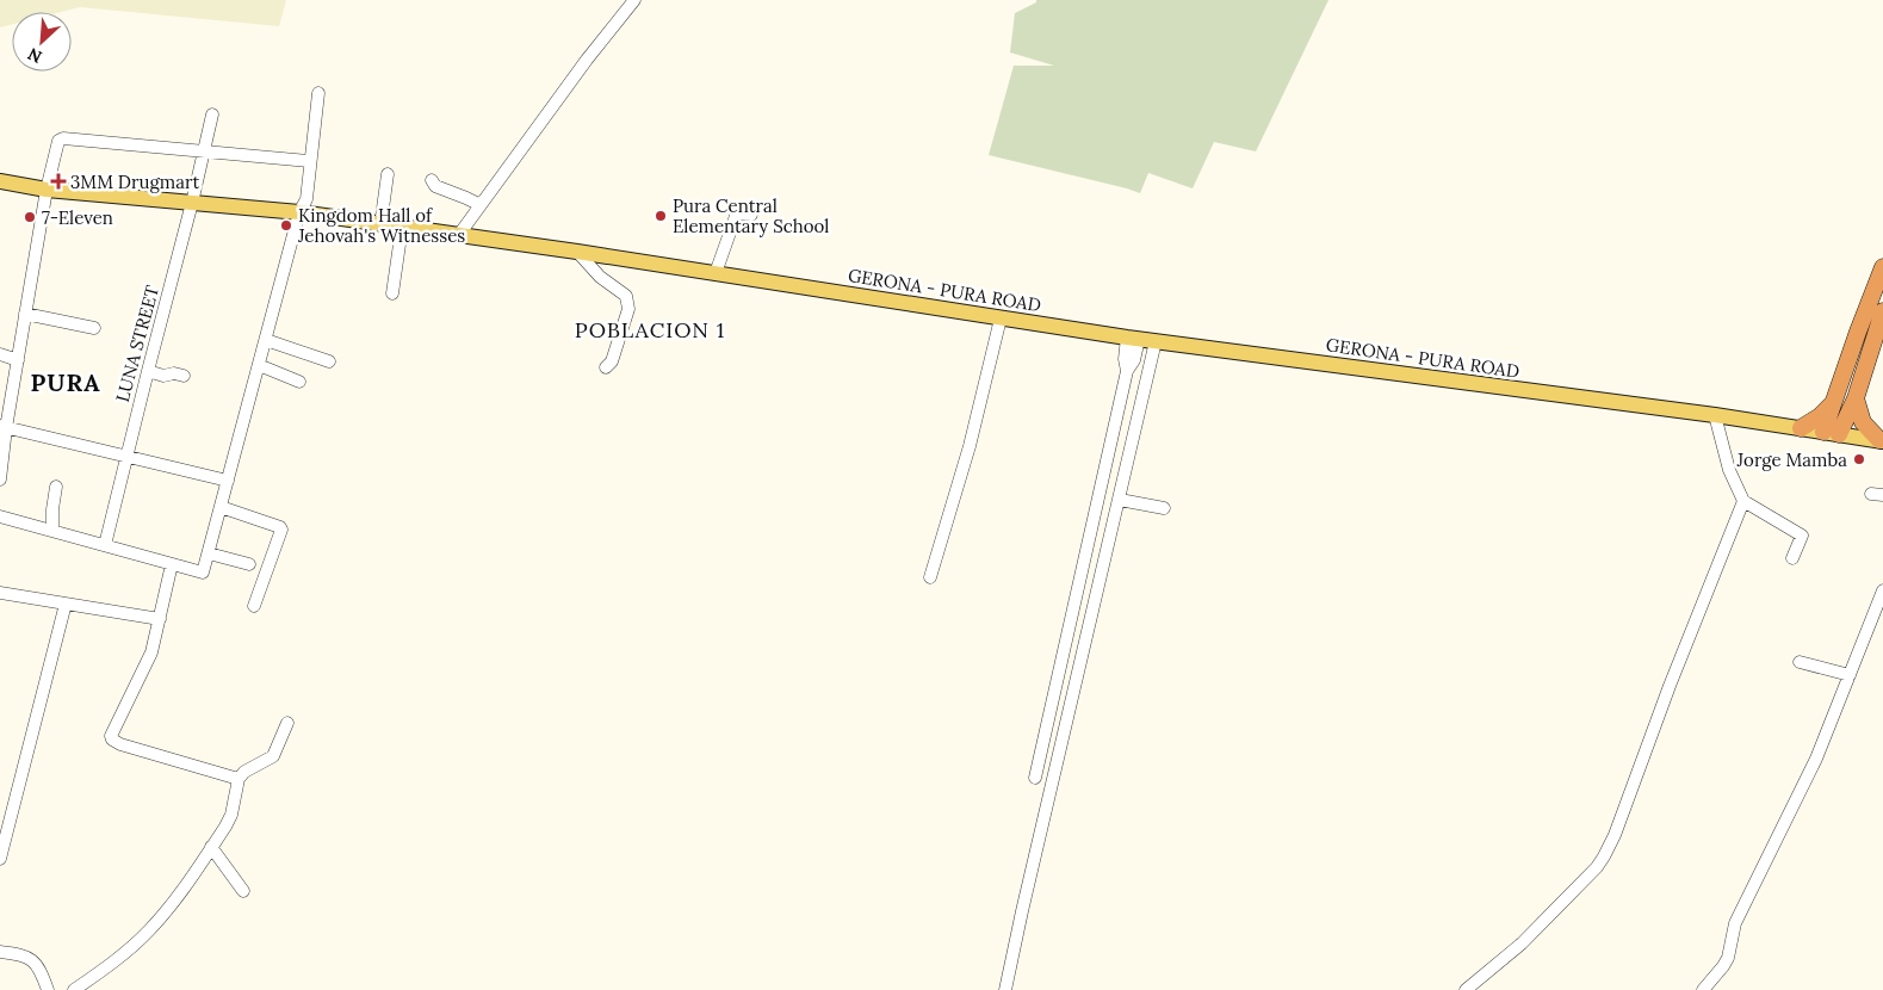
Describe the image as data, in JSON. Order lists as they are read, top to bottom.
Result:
{
  "streets": {
    "main road": ["GERONA - PURA ROAD"],
    "street": ["LUNA STREET"]
  },
  "crossings": [
    ["GERONA - PURA ROAD", "LUNA STREET"]
  ],
  "districts": ["POBLACION 1", "PURA"],
  "places": {
    "health": ["3MM Drugmart"],
    "other": [
      "Pura Central Elementary School",
      "7-Eleven",
      "Kingdom Hall of Jehovah's Witnesses",
      "Jorge Mamba"
    ]
  },
  "north": "bottom left"
}
